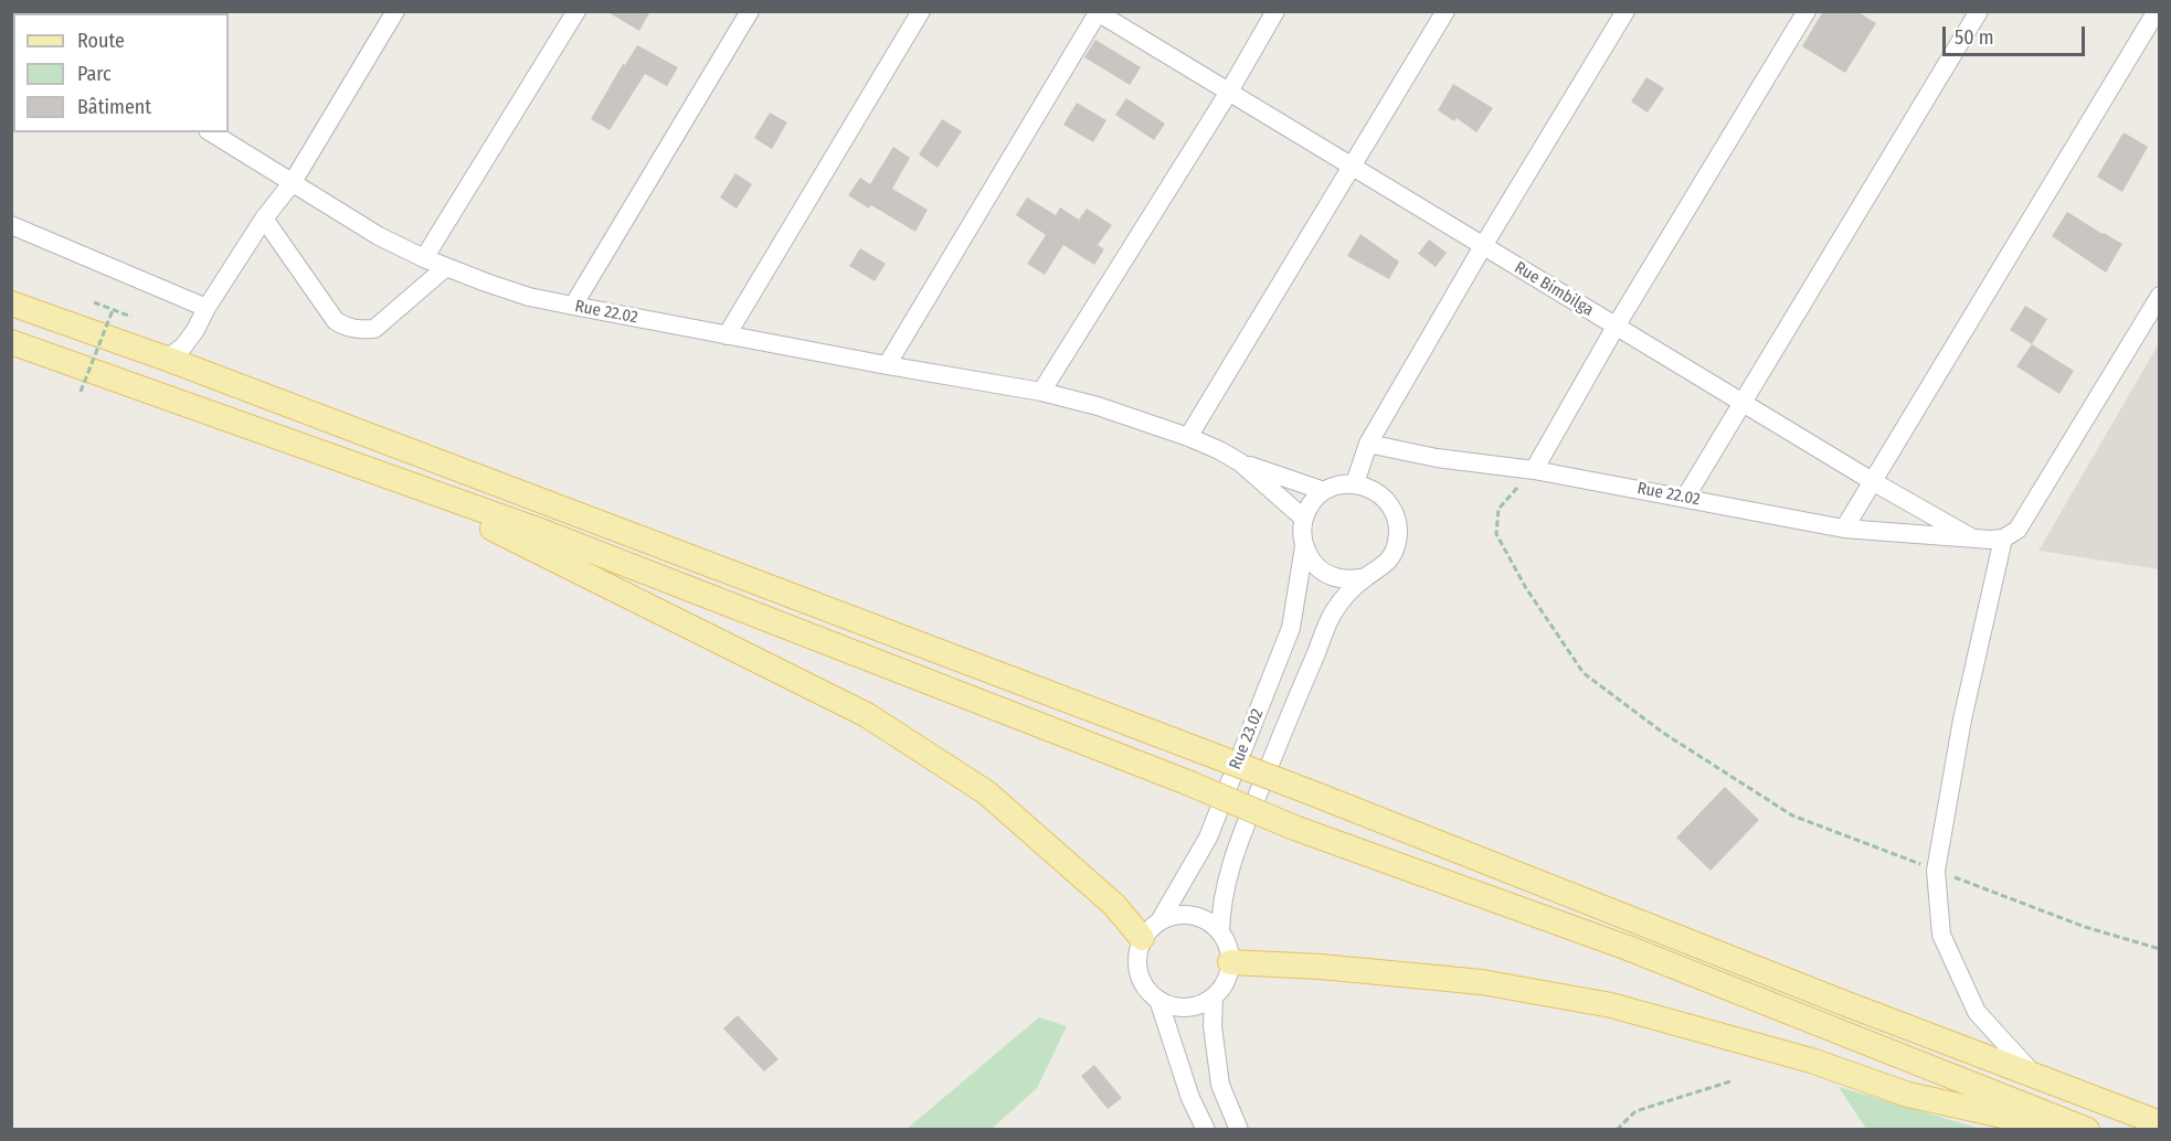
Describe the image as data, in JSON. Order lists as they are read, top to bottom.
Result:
{
  "streets": {
    "street": ["Rue Bimbilga", "Rue 22.02", "Rue 23.02"]
  },
  "crossings": [
    ["Rue Bimbilga", "Rue 22.02"]
  ],
  "legend": ["Route", "Parc", "Bâtiment"],
  "scale_bar": "50 m"
}
